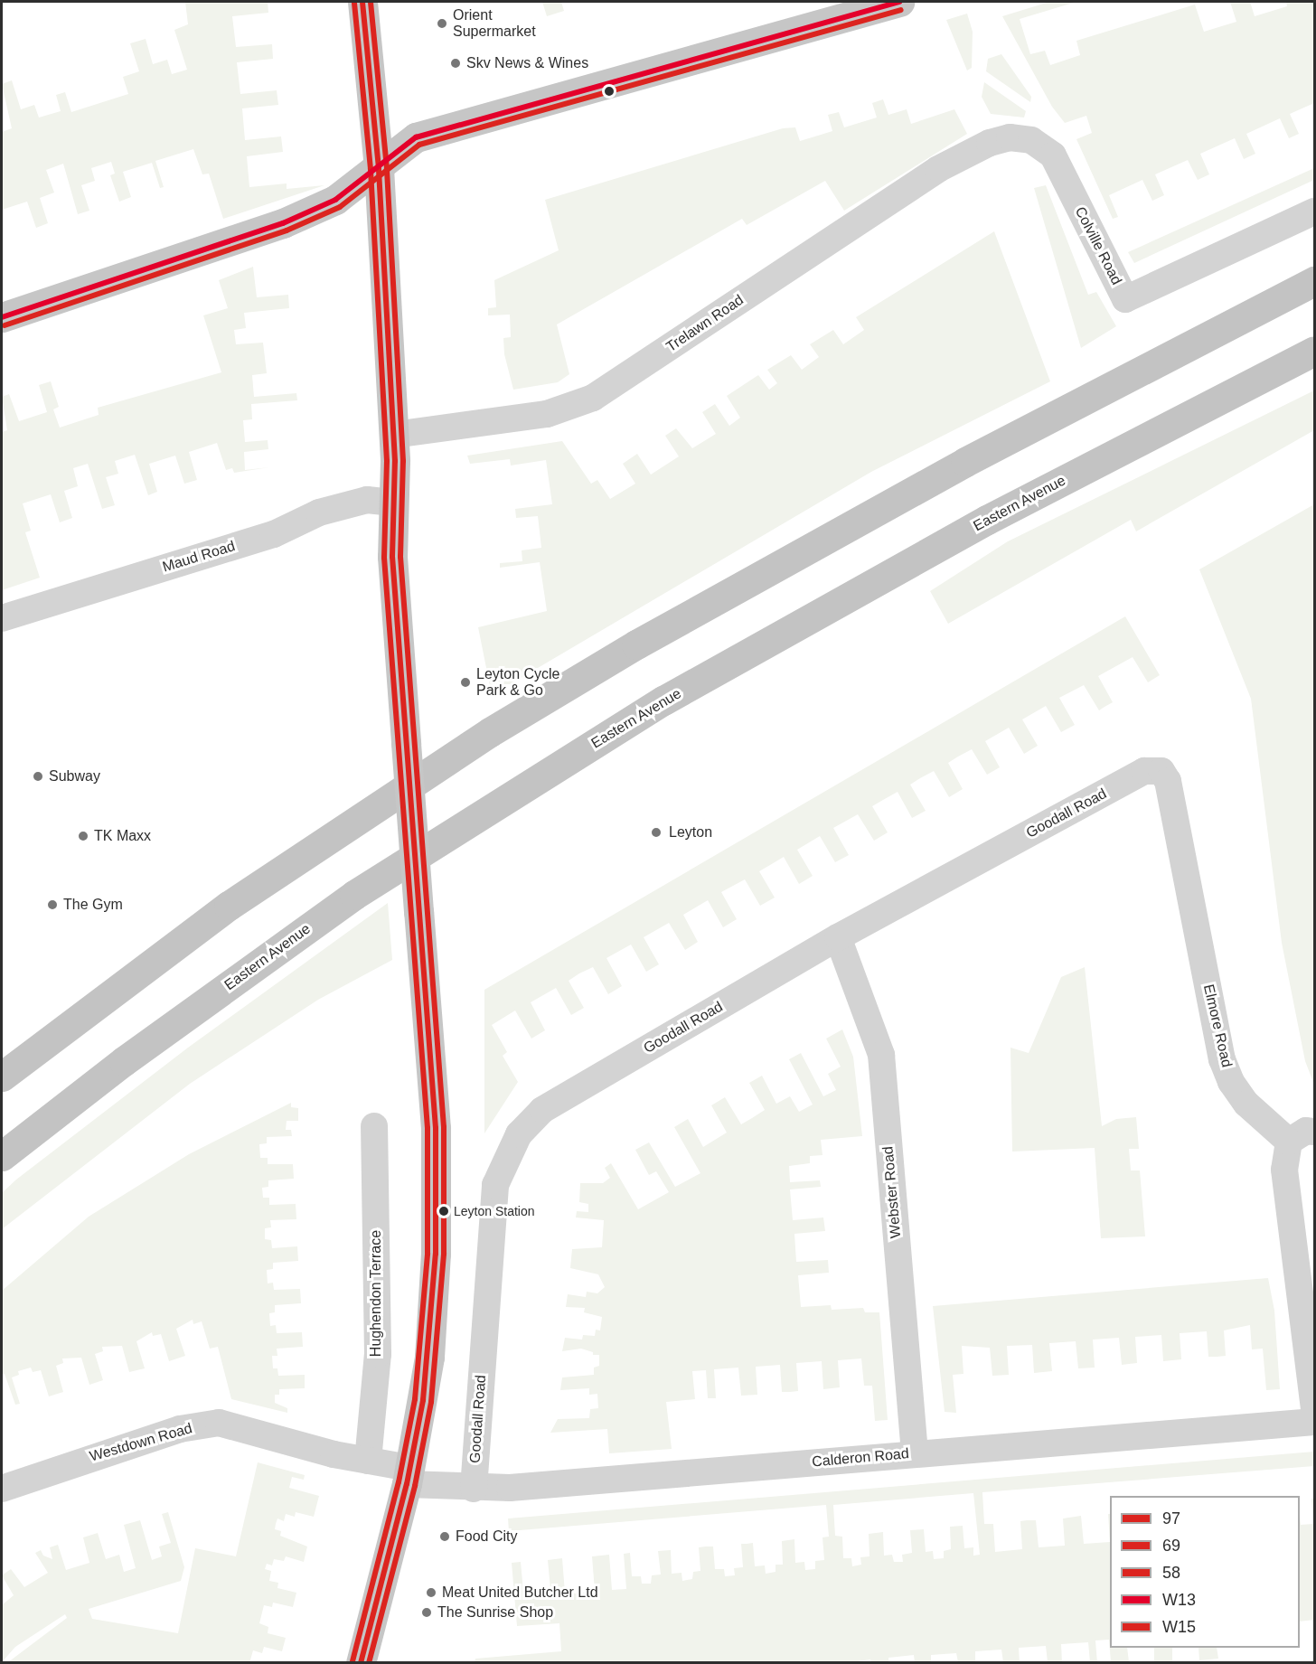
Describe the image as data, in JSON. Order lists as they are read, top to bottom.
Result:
{
  "streets": {
    "highway": ["Eastern Avenue"],
    "street": [
      "Colville Road",
      "Trelawn Road",
      "Maud Road",
      "Goodall Road",
      "Elmore Road",
      "Webster Road",
      "Hughendon Terrace",
      "Westdown Road",
      "Calderon Road"
    ]
  },
  "crossings": [
    ["Colville Road", "Trelawn Road"],
    ["Goodall Road", "Elmore Road"],
    ["Goodall Road", "Webster Road"],
    ["Goodall Road", "Calderon Road"],
    ["Webster Road", "Calderon Road"],
    ["Hughendon Terrace", "Westdown Road"],
    ["Westdown Road", "Calderon Road"]
  ],
  "places": [
    "Orient Supermarket",
    "Skv News & Wines",
    "Leyton Cycle Park & Go",
    "Subway",
    "Leyton",
    "TK Maxx",
    "The Gym",
    "Leyton Station",
    "Food City",
    "Meat United Butcher Ltd",
    "The Sunrise Shop"
  ],
  "lines": [
    "transit line 97",
    "transit line 69",
    "transit line W13",
    "transit line 58",
    "transit line W15"
  ],
  "legend": [
    "97",
    "69",
    "58",
    "W13",
    "W15"
  ]
}
